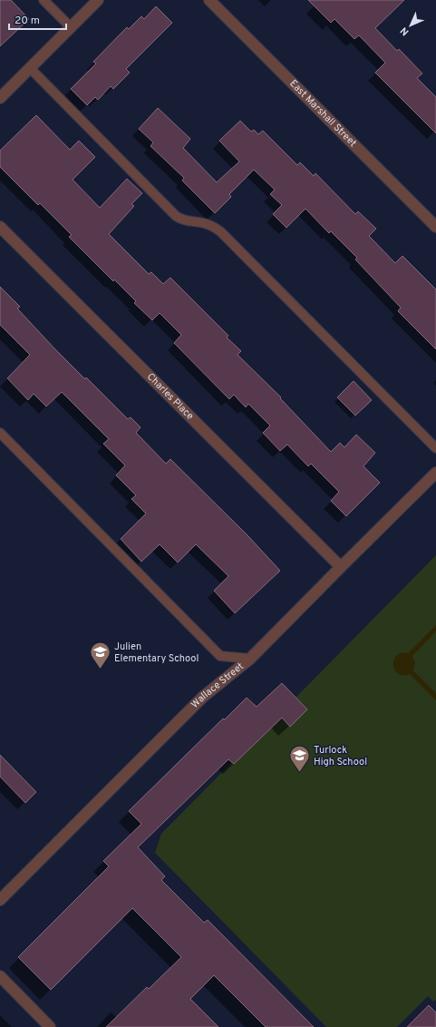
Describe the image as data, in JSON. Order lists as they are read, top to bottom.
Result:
{
  "streets": {
    "street": ["East Marshall Street", "Charles Place", "Wallace Street"]
  },
  "crossings": [
    ["Charles Place", "Wallace Street"]
  ],
  "places": {
    "school or university": ["Julien Elementary School", "Turlock High School"]
  },
  "scale_bar": "20 m",
  "north": "bottom left"
}
